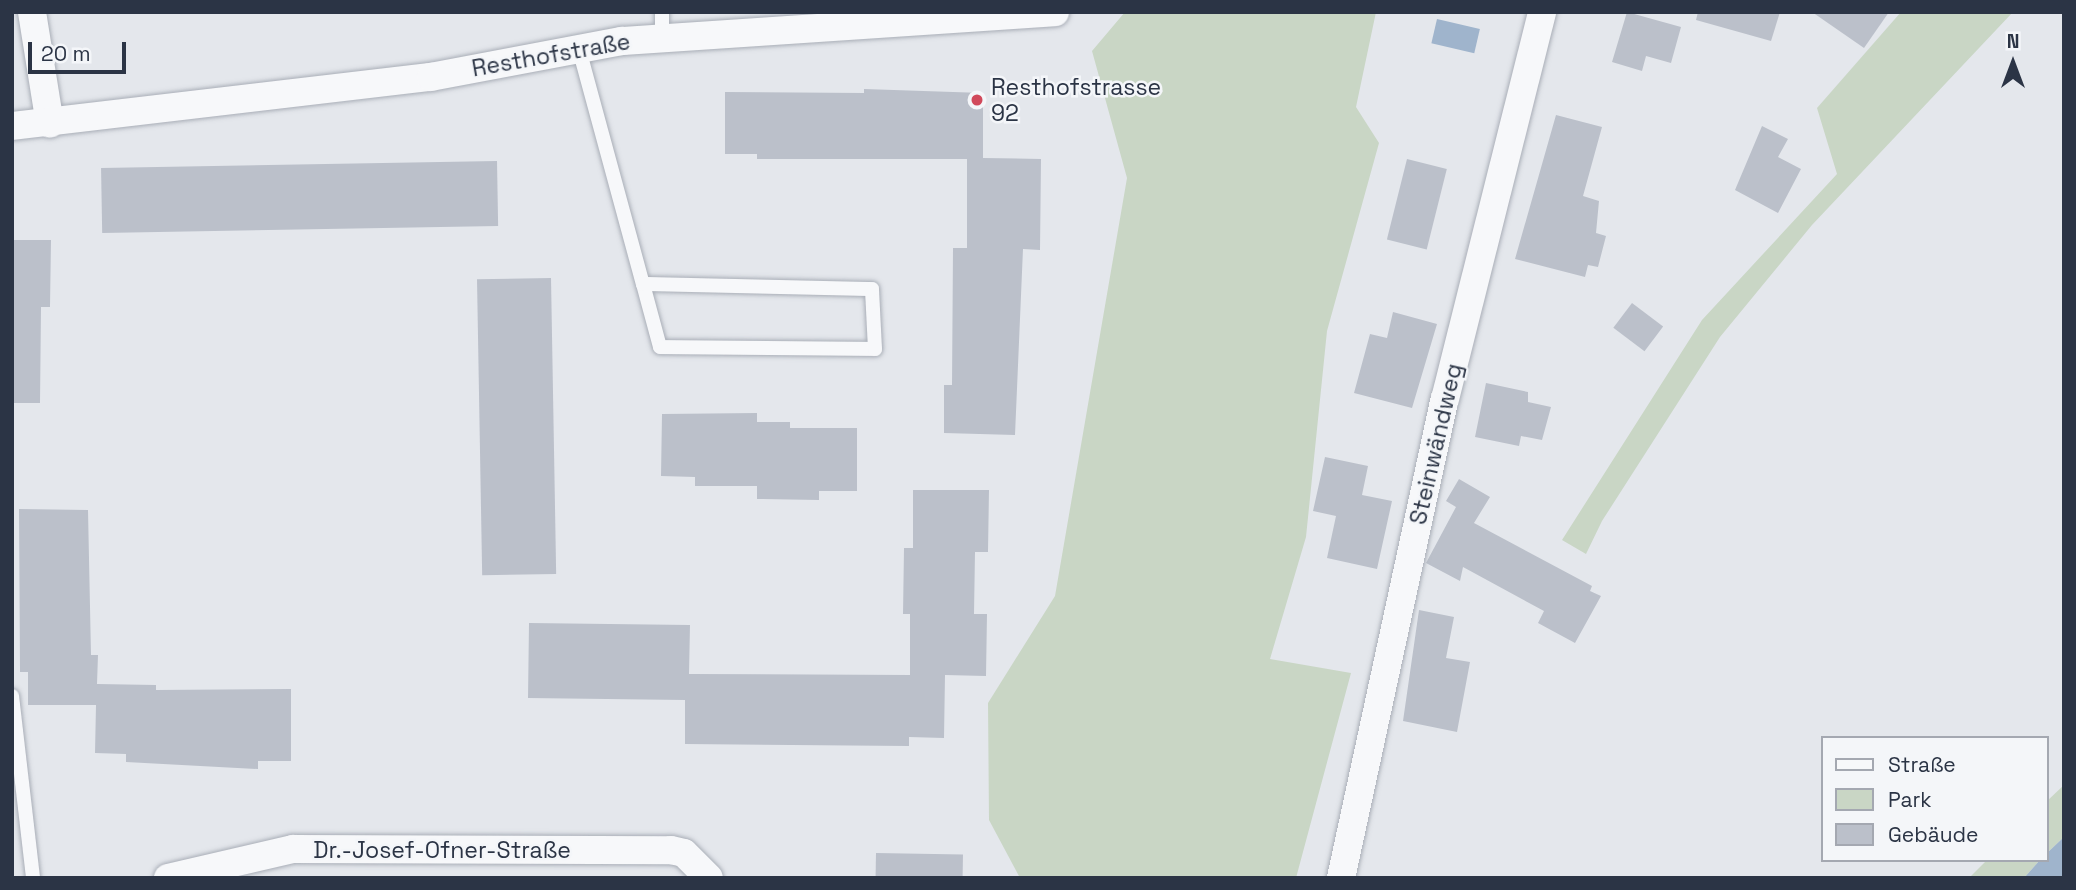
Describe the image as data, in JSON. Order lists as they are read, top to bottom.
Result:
{
  "streets": {
    "street": ["Resthofstraße", "Steinwändweg", "Dr.-Josef-Ofner-Straße"]
  },
  "places": ["Resthofstrasse 92"],
  "legend": ["Straße", "Park", "Gebäude"],
  "scale_bar": "20 m",
  "north": "top"
}
